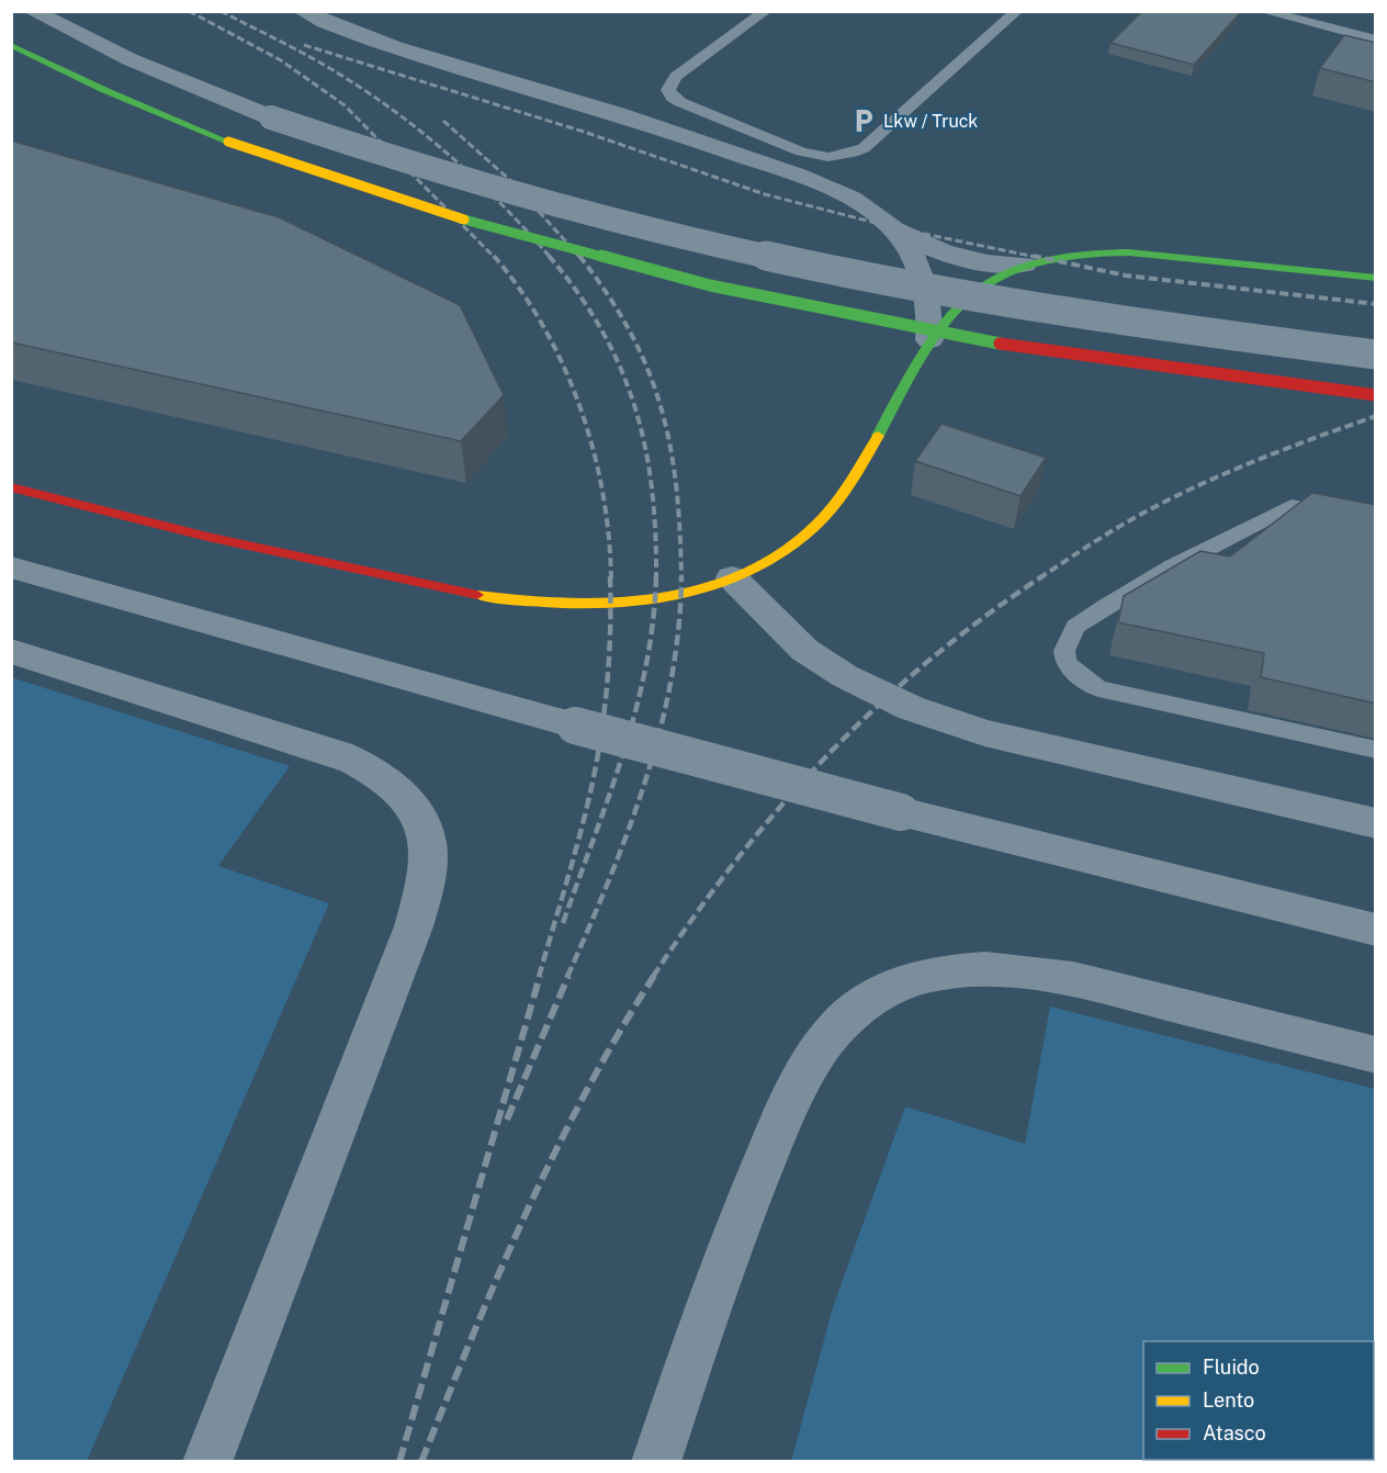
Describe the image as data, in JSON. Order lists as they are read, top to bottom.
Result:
{
  "places": {
    "parking": ["Lkw / Truck"]
  },
  "legend": ["Fluido", "Lento", "Atasco"]
}
